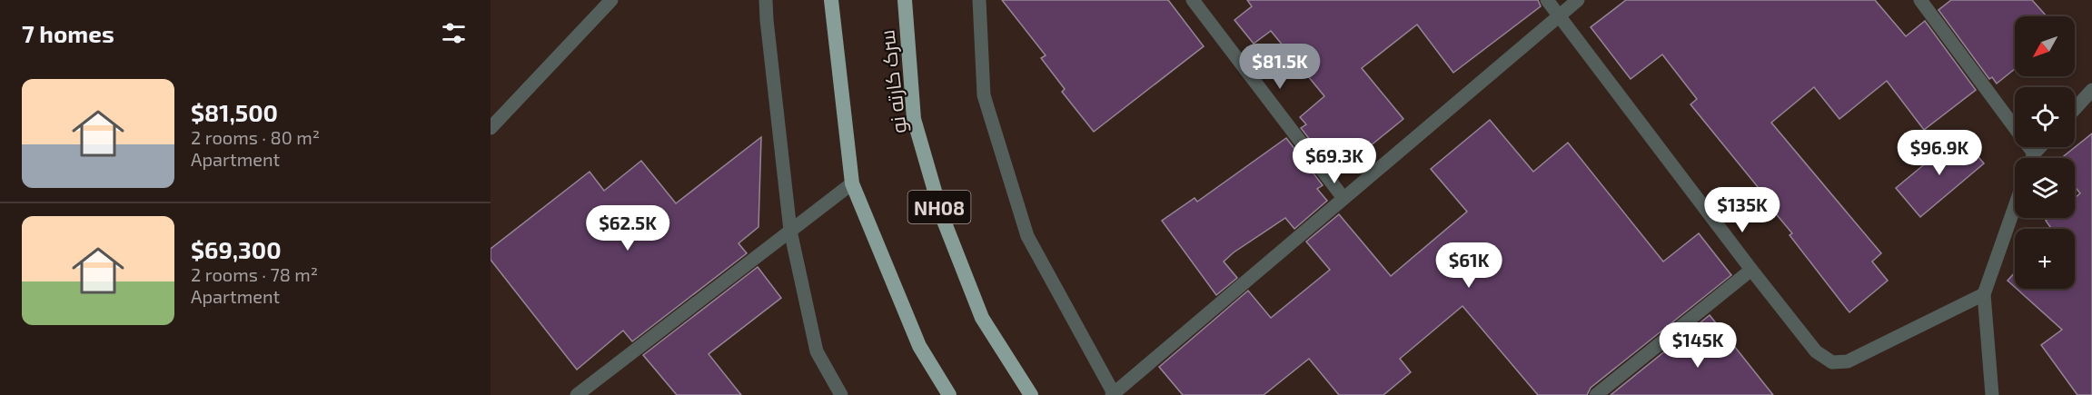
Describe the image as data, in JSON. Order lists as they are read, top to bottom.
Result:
{
  "streets": {
    "highway": ["سرک کارته نو", "NH08"]
  },
  "north": "bottom left",
  "page": {
    "heading": "7 homes",
    "map_buttons": "+",
    "price": [
      "$81.5K",
      "$96.9K",
      "$69.3K",
      "$135K",
      "$62.5K",
      "$61K",
      "$145K"
    ],
    "list": [
      {
        "name": "$81,500",
        "note": "2 rooms · 80 m² · Apartment"
      },
      {
        "name": "$69,300",
        "note": "2 rooms · 78 m² · Apartment"
      }
    ]
  }
}
